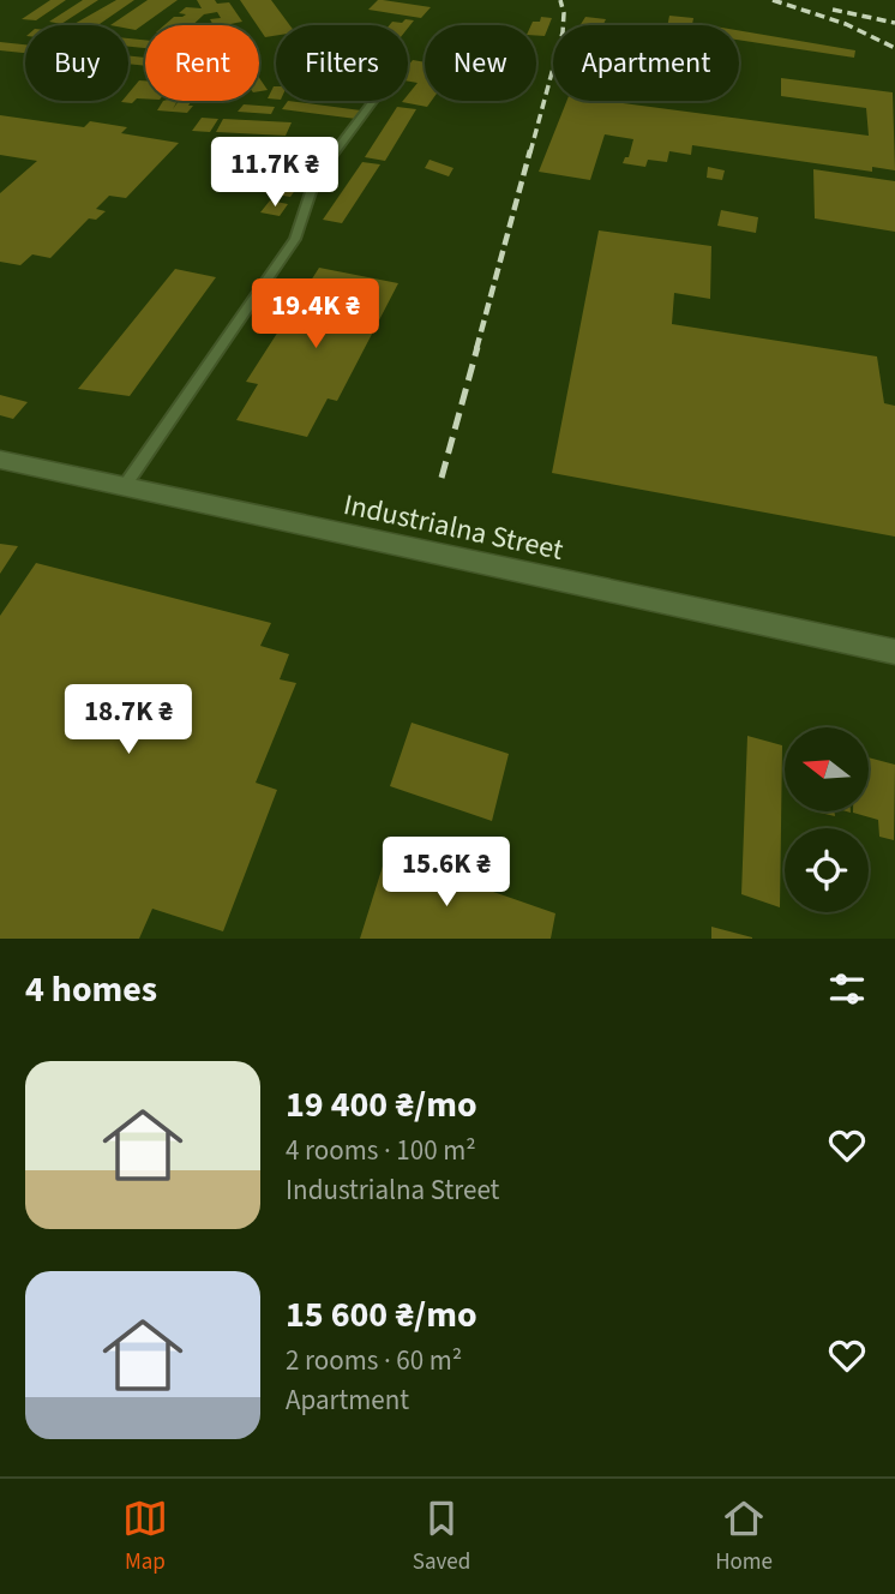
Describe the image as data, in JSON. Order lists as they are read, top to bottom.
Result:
{
  "streets": {
    "street": ["Industrialna Street"]
  },
  "north": "left",
  "page": {
    "chip": [
      "Buy",
      "Rent",
      "Filters",
      "New",
      "Apartment"
    ],
    "price": [
      "11.7K ₴",
      "19.4K ₴",
      "18.7K ₴",
      "15.6K ₴"
    ],
    "heading": "4 homes",
    "list": [
      {
        "name": "19 400 ₴/mo",
        "note": "4 rooms · 100 m² · Industrialna Street"
      },
      {
        "name": "15 600 ₴/mo",
        "note": "2 rooms · 60 m² · Apartment"
      }
    ],
    "tabs": ["Map", "Saved", "Home"]
  }
}
